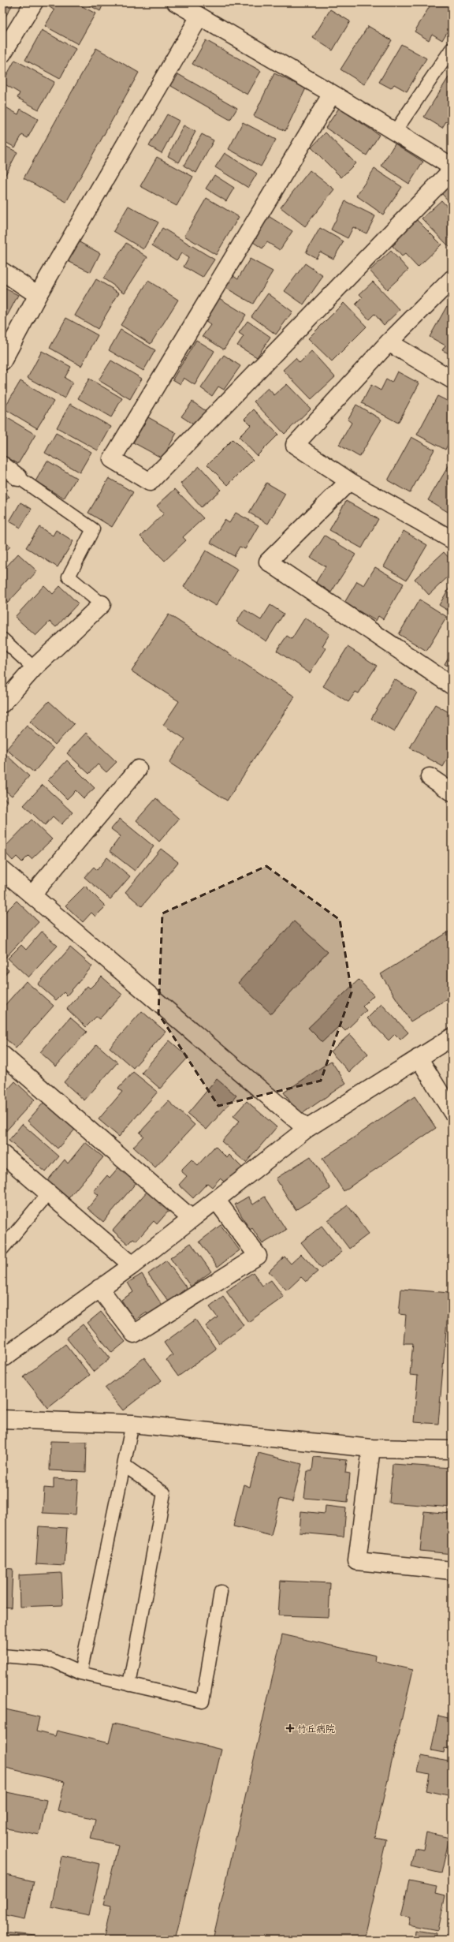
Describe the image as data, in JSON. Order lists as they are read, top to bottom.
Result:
{
  "places": {
    "health": ["竹丘病院"]
  }
}
